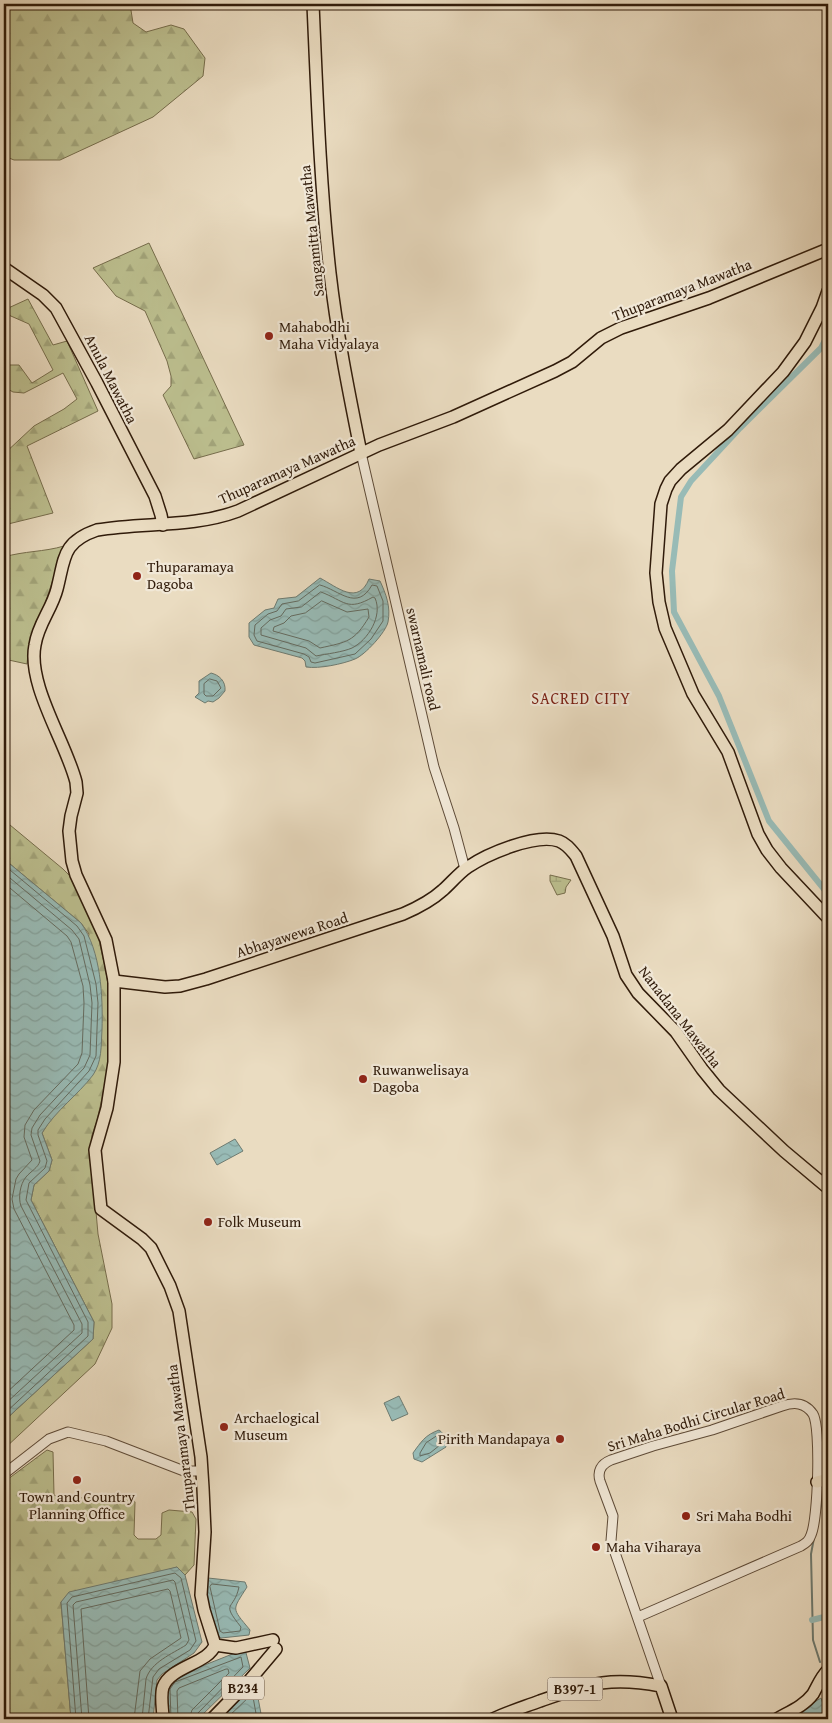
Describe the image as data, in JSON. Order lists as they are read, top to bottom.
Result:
{
  "streets": {
    "main road": [
      "Sangamitta Mawatha",
      "Thuparamaya Mawatha",
      "Anula Mawatha",
      "Abhayawewa Road",
      "Nanadana Mawatha",
      "B234",
      "B397-1"
    ],
    "street": ["swarnamali road", "Sri Maha Bodhi Circular Road"]
  },
  "crossings": [
    ["Sangamitta Mawatha", "Thuparamaya Mawatha"],
    ["Sangamitta Mawatha", "swarnamali road"],
    ["Thuparamaya Mawatha", "Anula Mawatha"],
    ["Thuparamaya Mawatha", "swarnamali road"],
    ["Thuparamaya Mawatha", "Abhayawewa Road"],
    ["Thuparamaya Mawatha", "B234"],
    ["swarnamali road", "Abhayawewa Road"],
    ["swarnamali road", "Nanadana Mawatha"],
    ["Abhayawewa Road", "Nanadana Mawatha"]
  ],
  "districts": ["SACRED CITY"],
  "places": [
    "Mahabodhi Maha Vidyalaya",
    "Thuparamaya Dagoba",
    "Ruwanwelisaya Dagoba",
    "Folk Museum",
    "Archaelogical Museum",
    "Pirith Mandapaya",
    "Town and Country Planning Office",
    "Sri Maha Bodhi",
    "Maha Viharaya"
  ]
}
